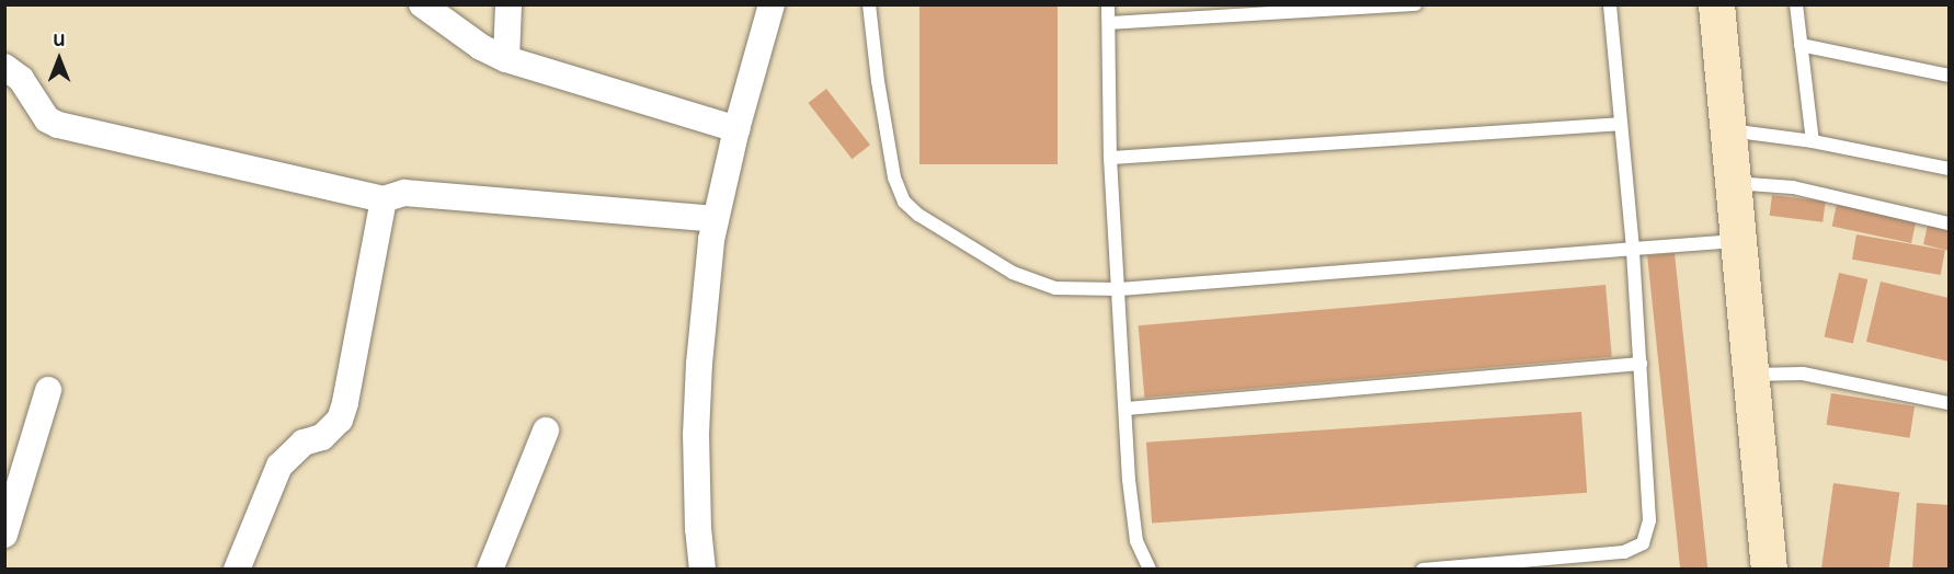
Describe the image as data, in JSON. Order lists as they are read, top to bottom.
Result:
{
  "north": "top"
}
